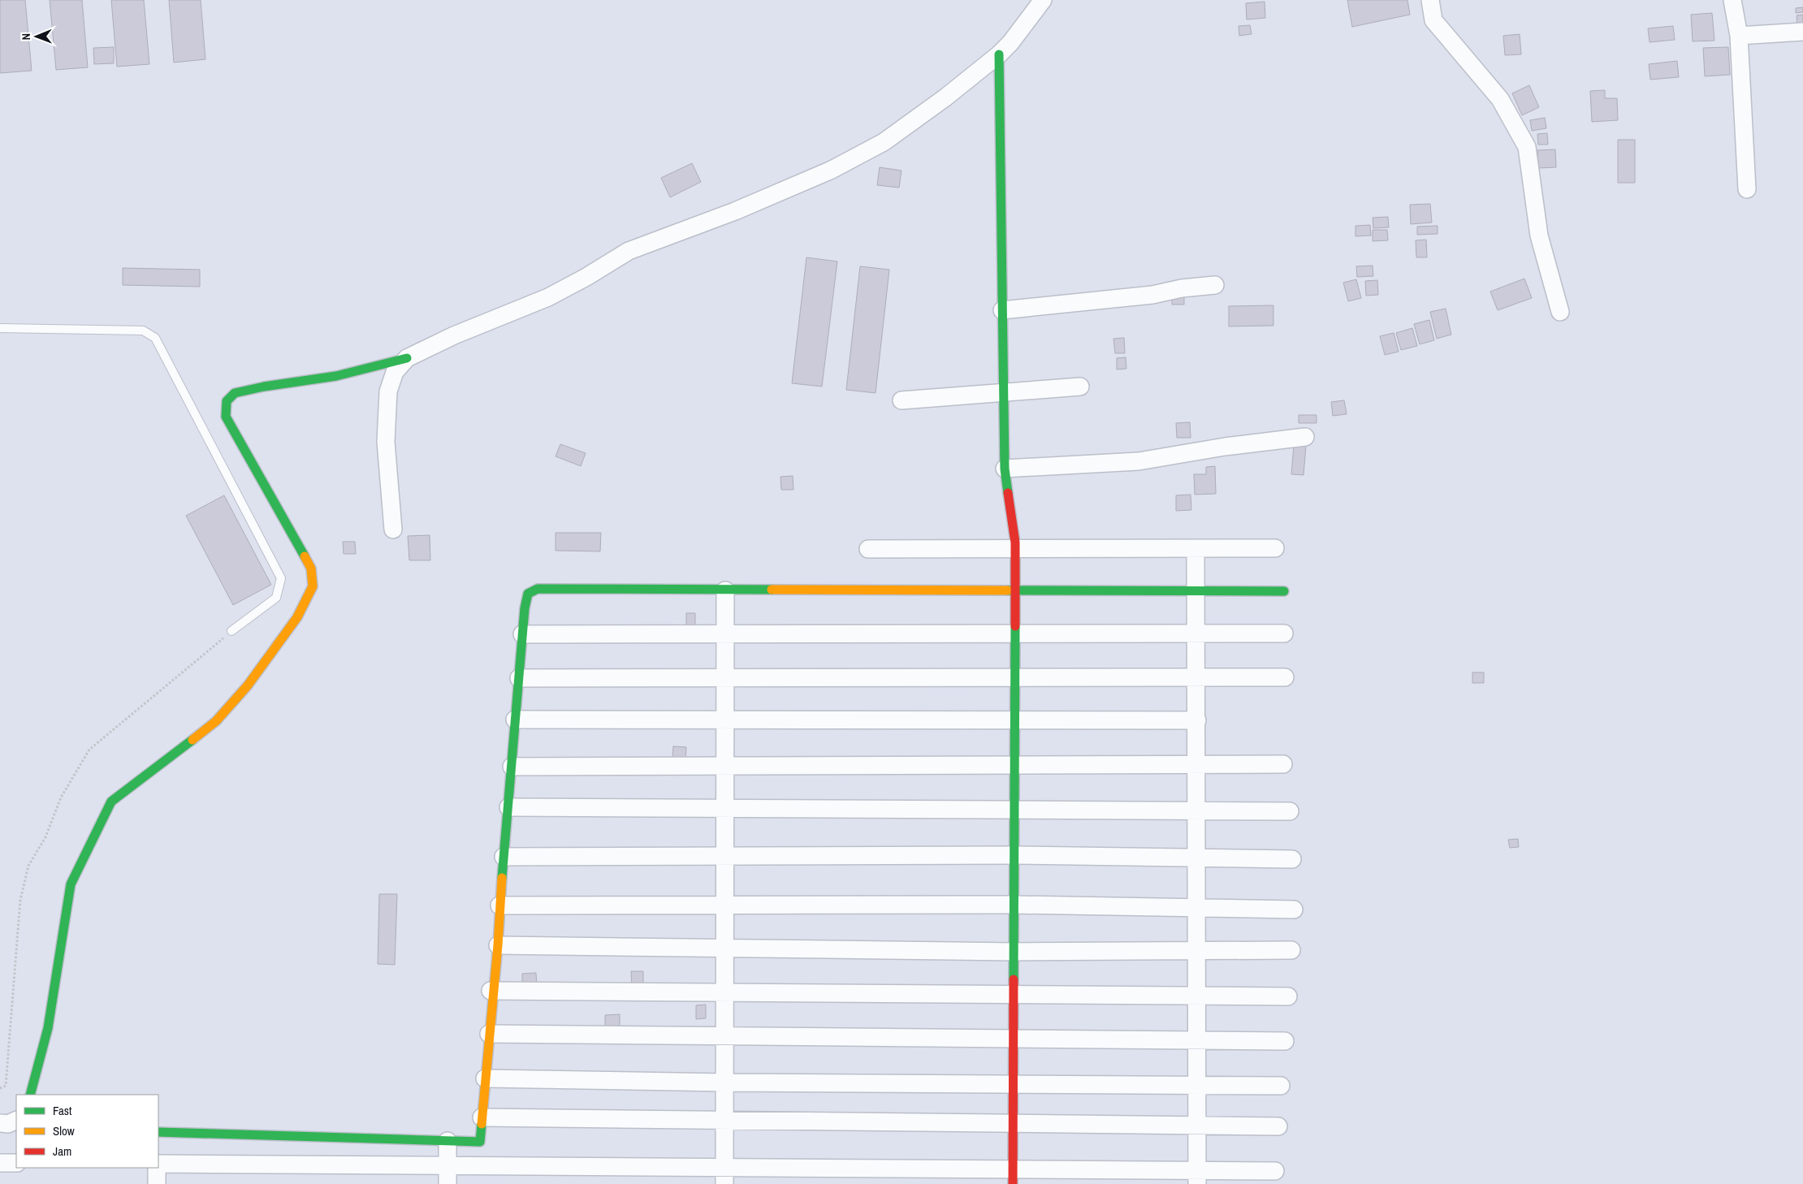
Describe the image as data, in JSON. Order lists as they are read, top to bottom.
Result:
{
  "legend": ["Fast", "Slow", "Jam"],
  "north": "left"
}
